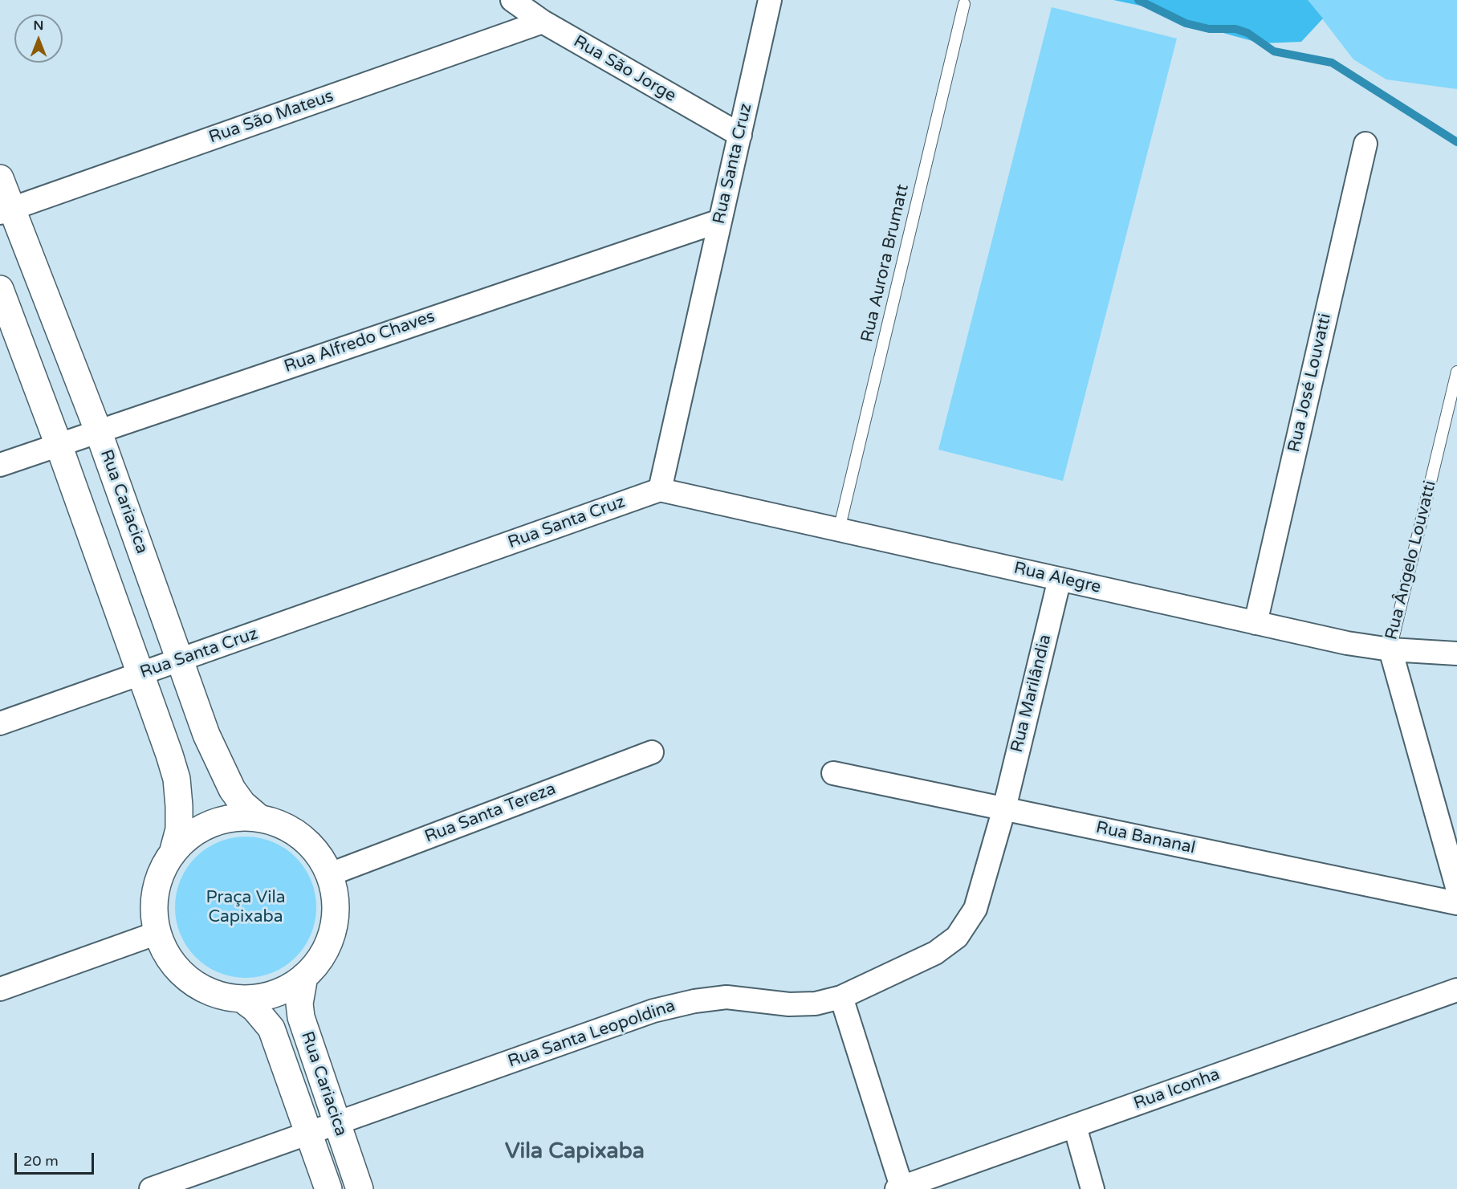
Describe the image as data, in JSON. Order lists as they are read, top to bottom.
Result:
{
  "streets": {
    "street": [
      "Rua São Jorge",
      "Rua São Mateus",
      "Rua Santa Cruz",
      "Rua Alfredo Chaves",
      "Rua José Louvatti",
      "Rua Cariacica",
      "Rua Ângelo Louvatti",
      "Rua Alegre",
      "Rua Marilândia",
      "Rua Santa Tereza",
      "Rua Bananal",
      "Rua Santa Leopoldina",
      "Rua Iconha"
    ],
    "lane": ["Rua Aurora Brumatt"]
  },
  "crossings": [
    ["Rua São Jorge", "Rua São Mateus"],
    ["Rua São Jorge", "Rua Santa Cruz"],
    ["Rua São Mateus", "Rua Cariacica"],
    ["Rua Santa Cruz", "Rua Alfredo Chaves"],
    ["Rua Santa Cruz", "Rua Cariacica"],
    ["Rua Santa Cruz", "Rua Alegre"],
    ["Rua Aurora Brumatt", "Rua Alegre"],
    ["Rua Alfredo Chaves", "Rua Cariacica"],
    ["Rua José Louvatti", "Rua Alegre"],
    ["Rua Cariacica", "Rua Santa Leopoldina"],
    ["Rua Ângelo Louvatti", "Rua Alegre"],
    ["Rua Alegre", "Rua Marilândia"],
    ["Rua Marilândia", "Rua Bananal"],
    ["Rua Marilândia", "Rua Santa Leopoldina"],
    ["Rua Bananal", "Rua Santa Leopoldina"]
  ],
  "districts": ["Vila Capixaba"],
  "parks": ["Praça Vila Capixaba"],
  "scale_bar": "20 m",
  "north": "top"
}
